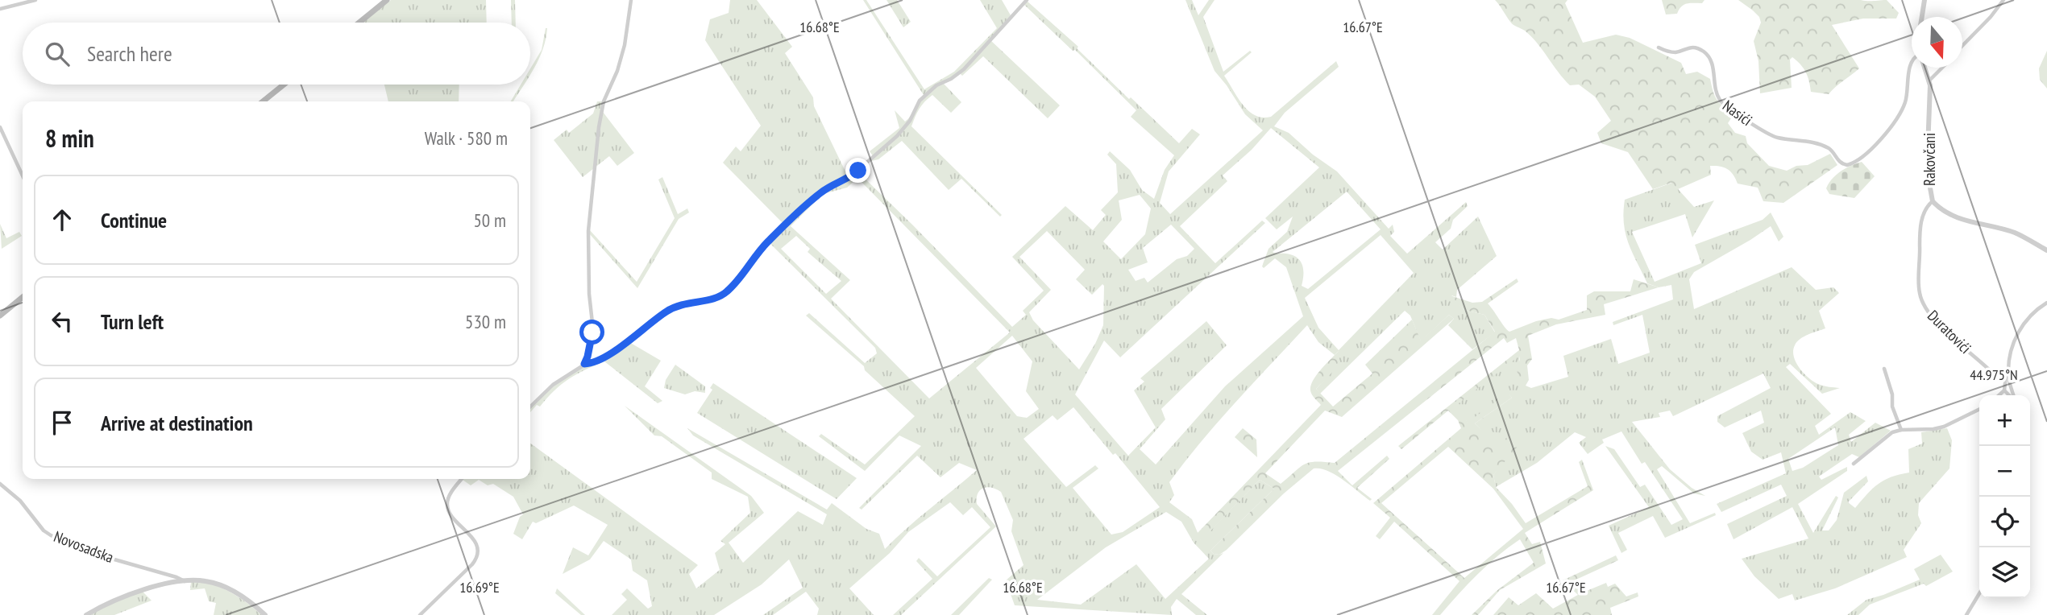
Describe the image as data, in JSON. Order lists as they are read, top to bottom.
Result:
{
  "streets": {
    "street": [
      "Nasići",
      "Rakovčani",
      "Duratovići",
      "Novosadska"
    ]
  },
  "crossings": [
    ["Rakovčani", "Duratovići"]
  ],
  "north": "bottom",
  "page": {
    "search": "Search here",
    "heading": ["8 min", "Walk · 580 m"],
    "list": [
      ["Continue", "50 m"],
      ["Turn left", "530 m"],
      "Arrive at destination"
    ],
    "map_buttons": ["+", "−"]
  },
  "coordinates": [
    "16.67°E",
    "16.68°E",
    "44.975°N",
    "16.69°E"
  ]
}
